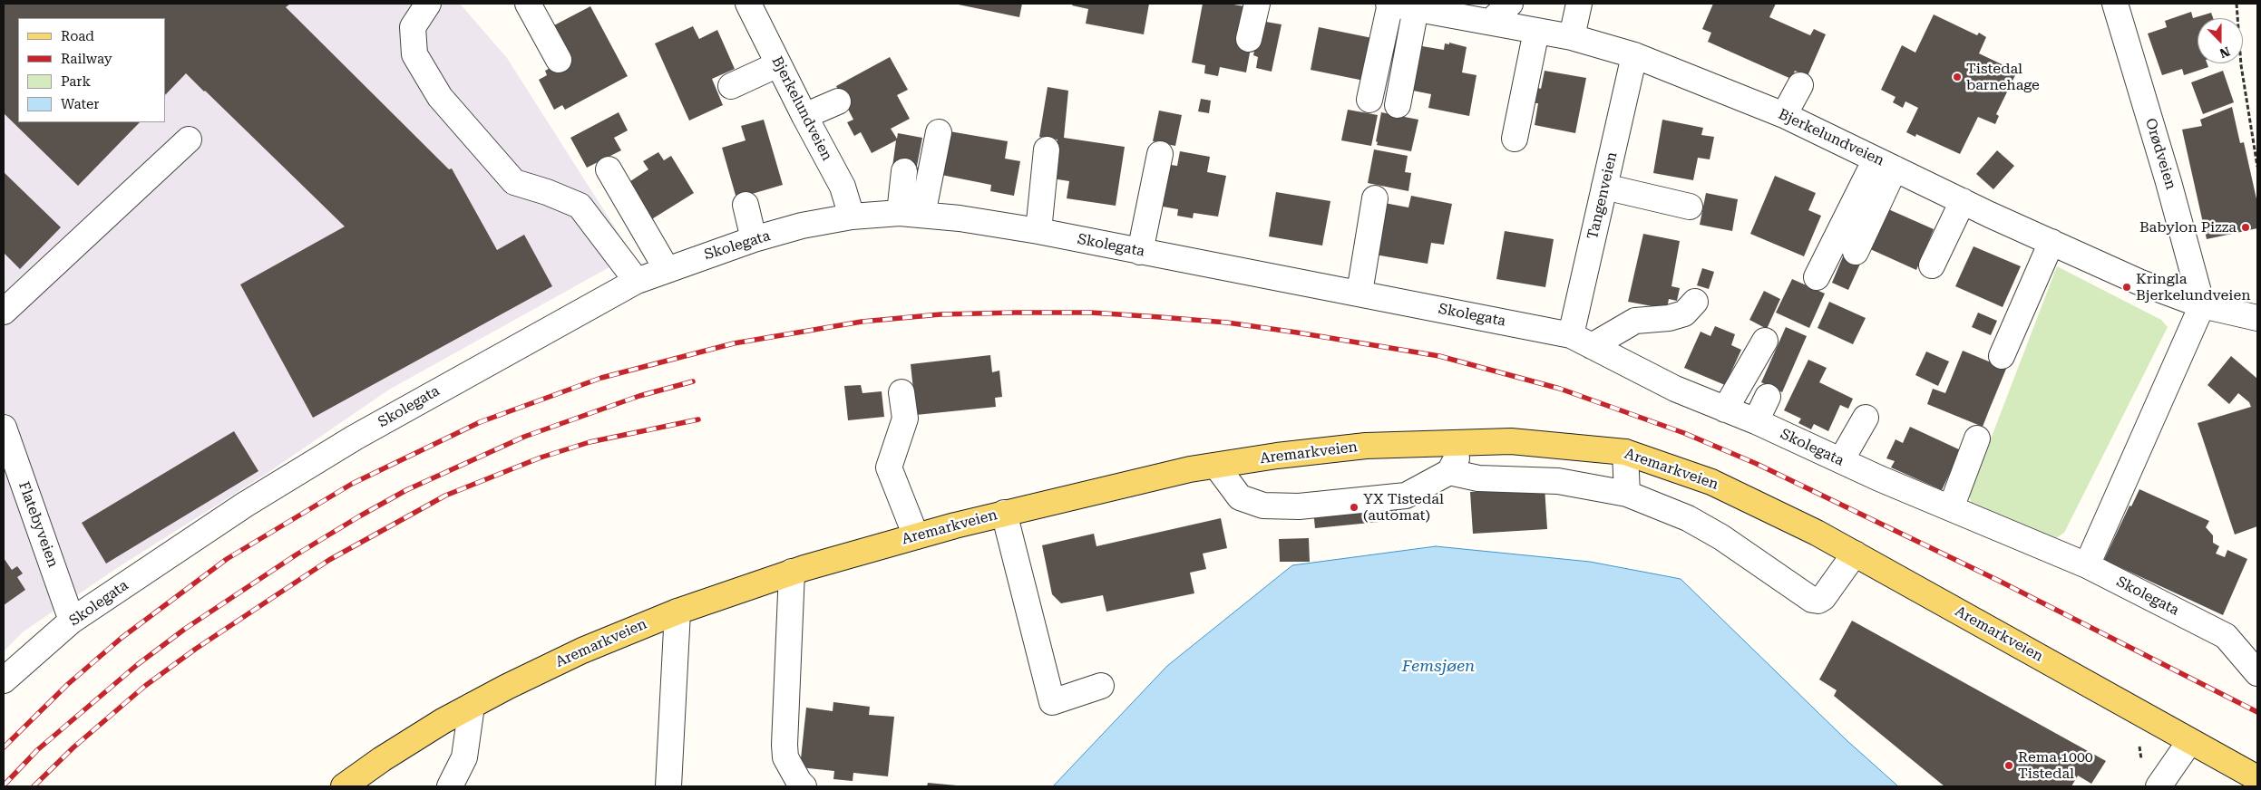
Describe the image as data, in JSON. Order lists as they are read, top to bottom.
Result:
{
  "streets": {
    "main road": ["Aremarkveien"],
    "street": [
      "Bjerkelundveien",
      "Orødveien",
      "Tangenveien",
      "Skolegata",
      "Flatebyveien"
    ]
  },
  "crossings": [
    ["Bjerkelundveien", "Orødveien"],
    ["Bjerkelundveien", "Tangenveien"],
    ["Bjerkelundveien", "Skolegata"],
    ["Tangenveien", "Skolegata"],
    ["Skolegata", "Flatebyveien"]
  ],
  "water": ["Femsjøen"],
  "places": [
    "Tistedal barnehage",
    "Babylon Pizza",
    "Kringla Bjerkelundveien",
    "YX Tistedal (automat)",
    "Rema 1000 Tistedal"
  ],
  "legend": [
    "Road",
    "Railway",
    "Park",
    "Water"
  ],
  "north": "bottom"
}
